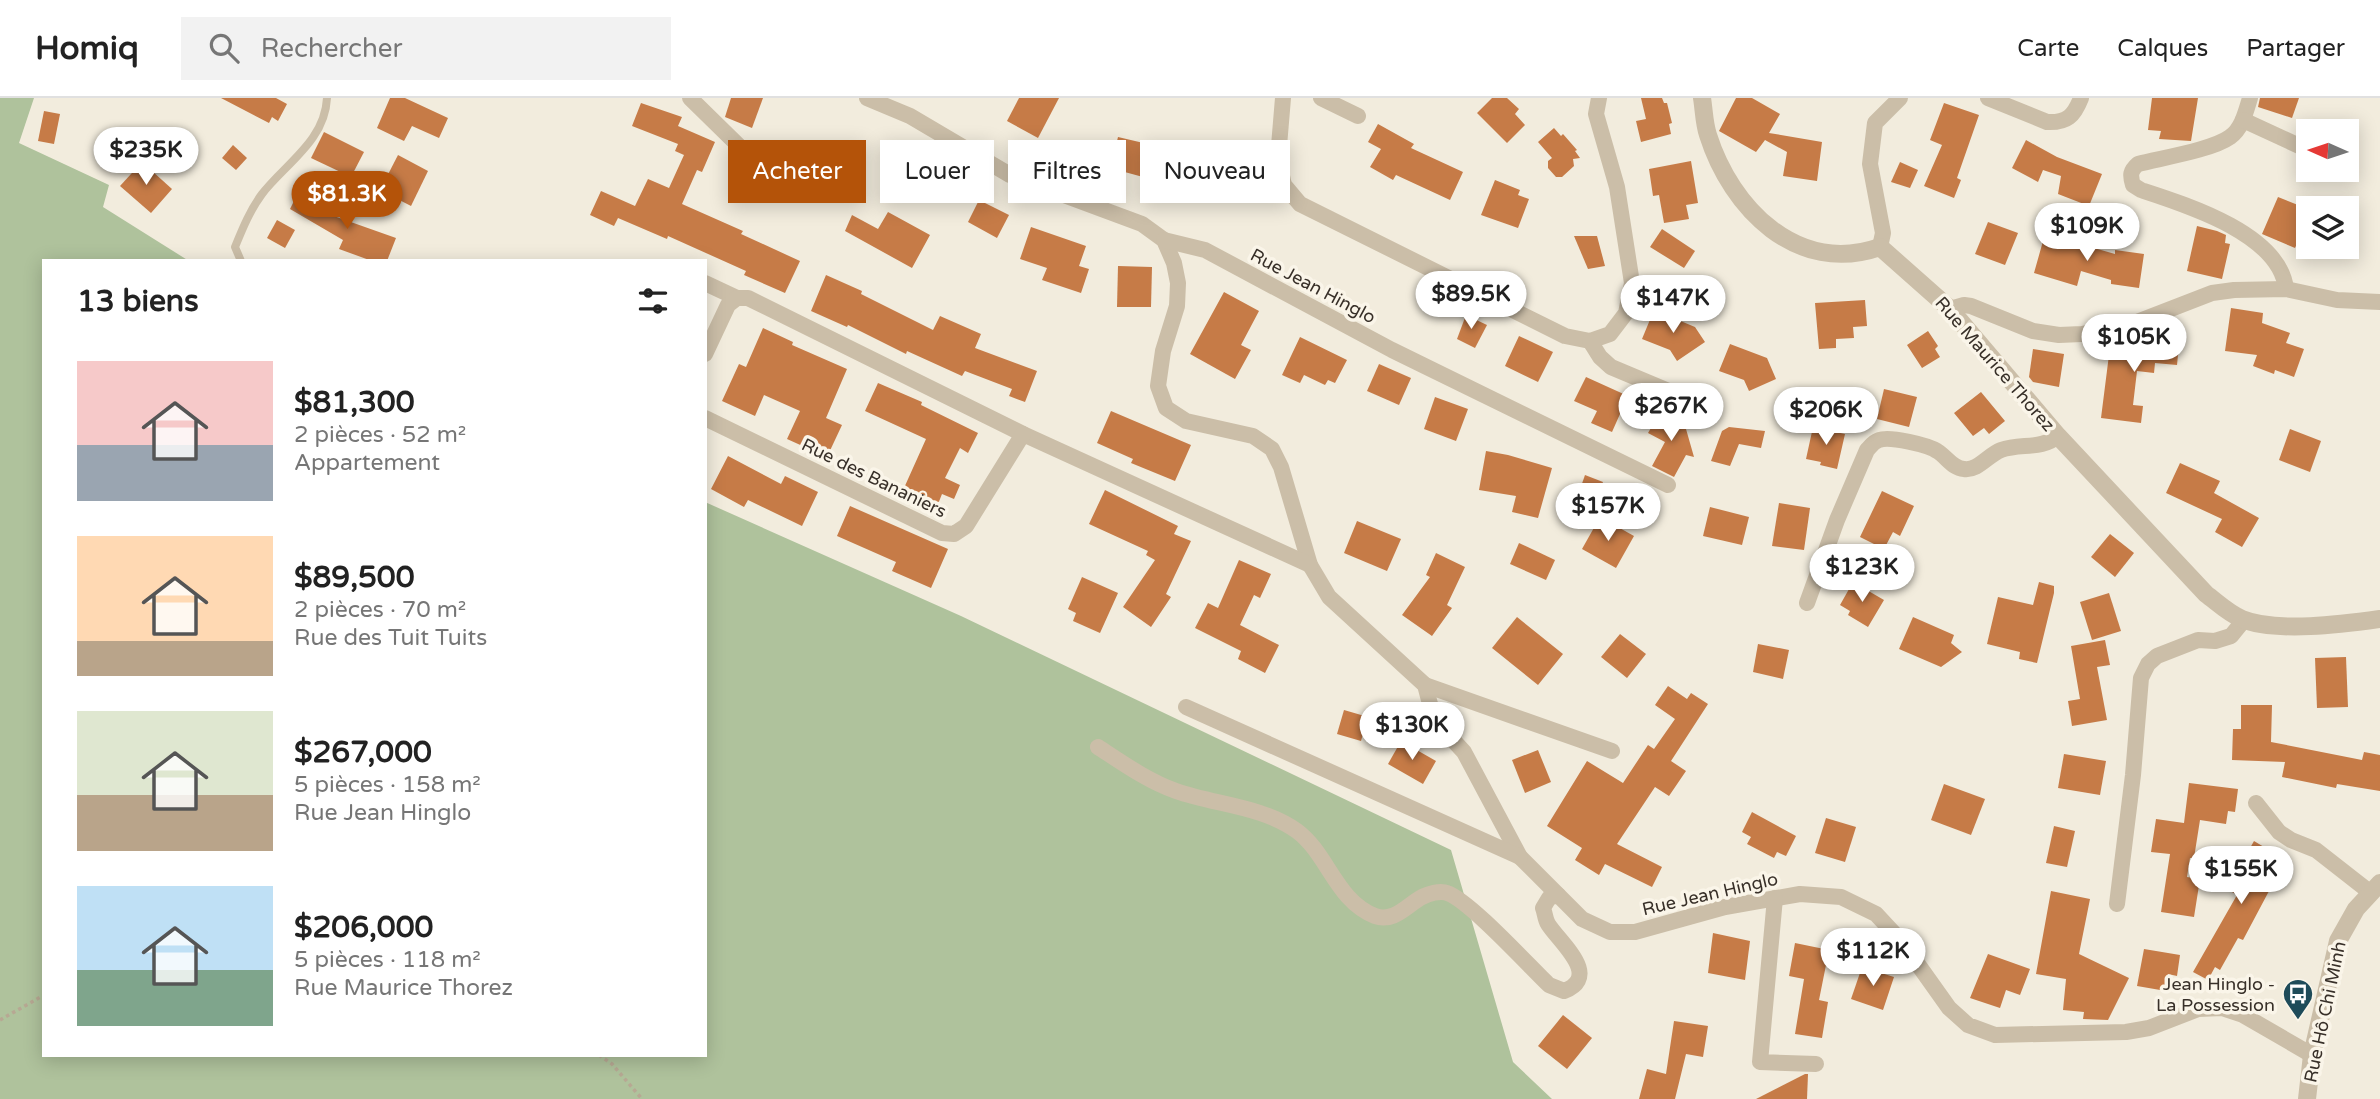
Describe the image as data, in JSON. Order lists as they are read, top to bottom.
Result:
{
  "streets": {
    "street": [
      "Rue Jean Hinglo",
      "Rue Maurice Thorez",
      "Rue des Bananiers",
      "Rue Hô Chi Minh"
    ]
  },
  "crossings": [
    ["Rue Jean Hinglo", "Rue Hô Chi Minh"]
  ],
  "places": {
    "bus stop": ["Jean Hinglo - La Possession"]
  },
  "north": "left",
  "page": {
    "header": "Homiq",
    "search": "Rechercher",
    "nav": ["Carte", "Calques", "Partager"],
    "price": [
      "$235K",
      "$81.3K",
      "$109K",
      "$89.5K",
      "$147K",
      "$105K",
      "$267K",
      "$206K",
      "$157K",
      "$123K",
      "$130K",
      "$155K",
      "$112K"
    ],
    "chip": [
      "Acheter",
      "Louer",
      "Filtres",
      "Nouveau"
    ],
    "heading": "13 biens",
    "list": [
      {
        "name": "$81,300",
        "note": "2 pièces · 52 m² · Appartement"
      },
      {
        "name": "$89,500",
        "note": "2 pièces · 70 m² · Rue des Tuit Tuits"
      },
      {
        "name": "$267,000",
        "note": "5 pièces · 158 m² · Rue Jean Hinglo"
      },
      {
        "name": "$206,000",
        "note": "5 pièces · 118 m² · Rue Maurice Thorez"
      }
    ]
  }
}
